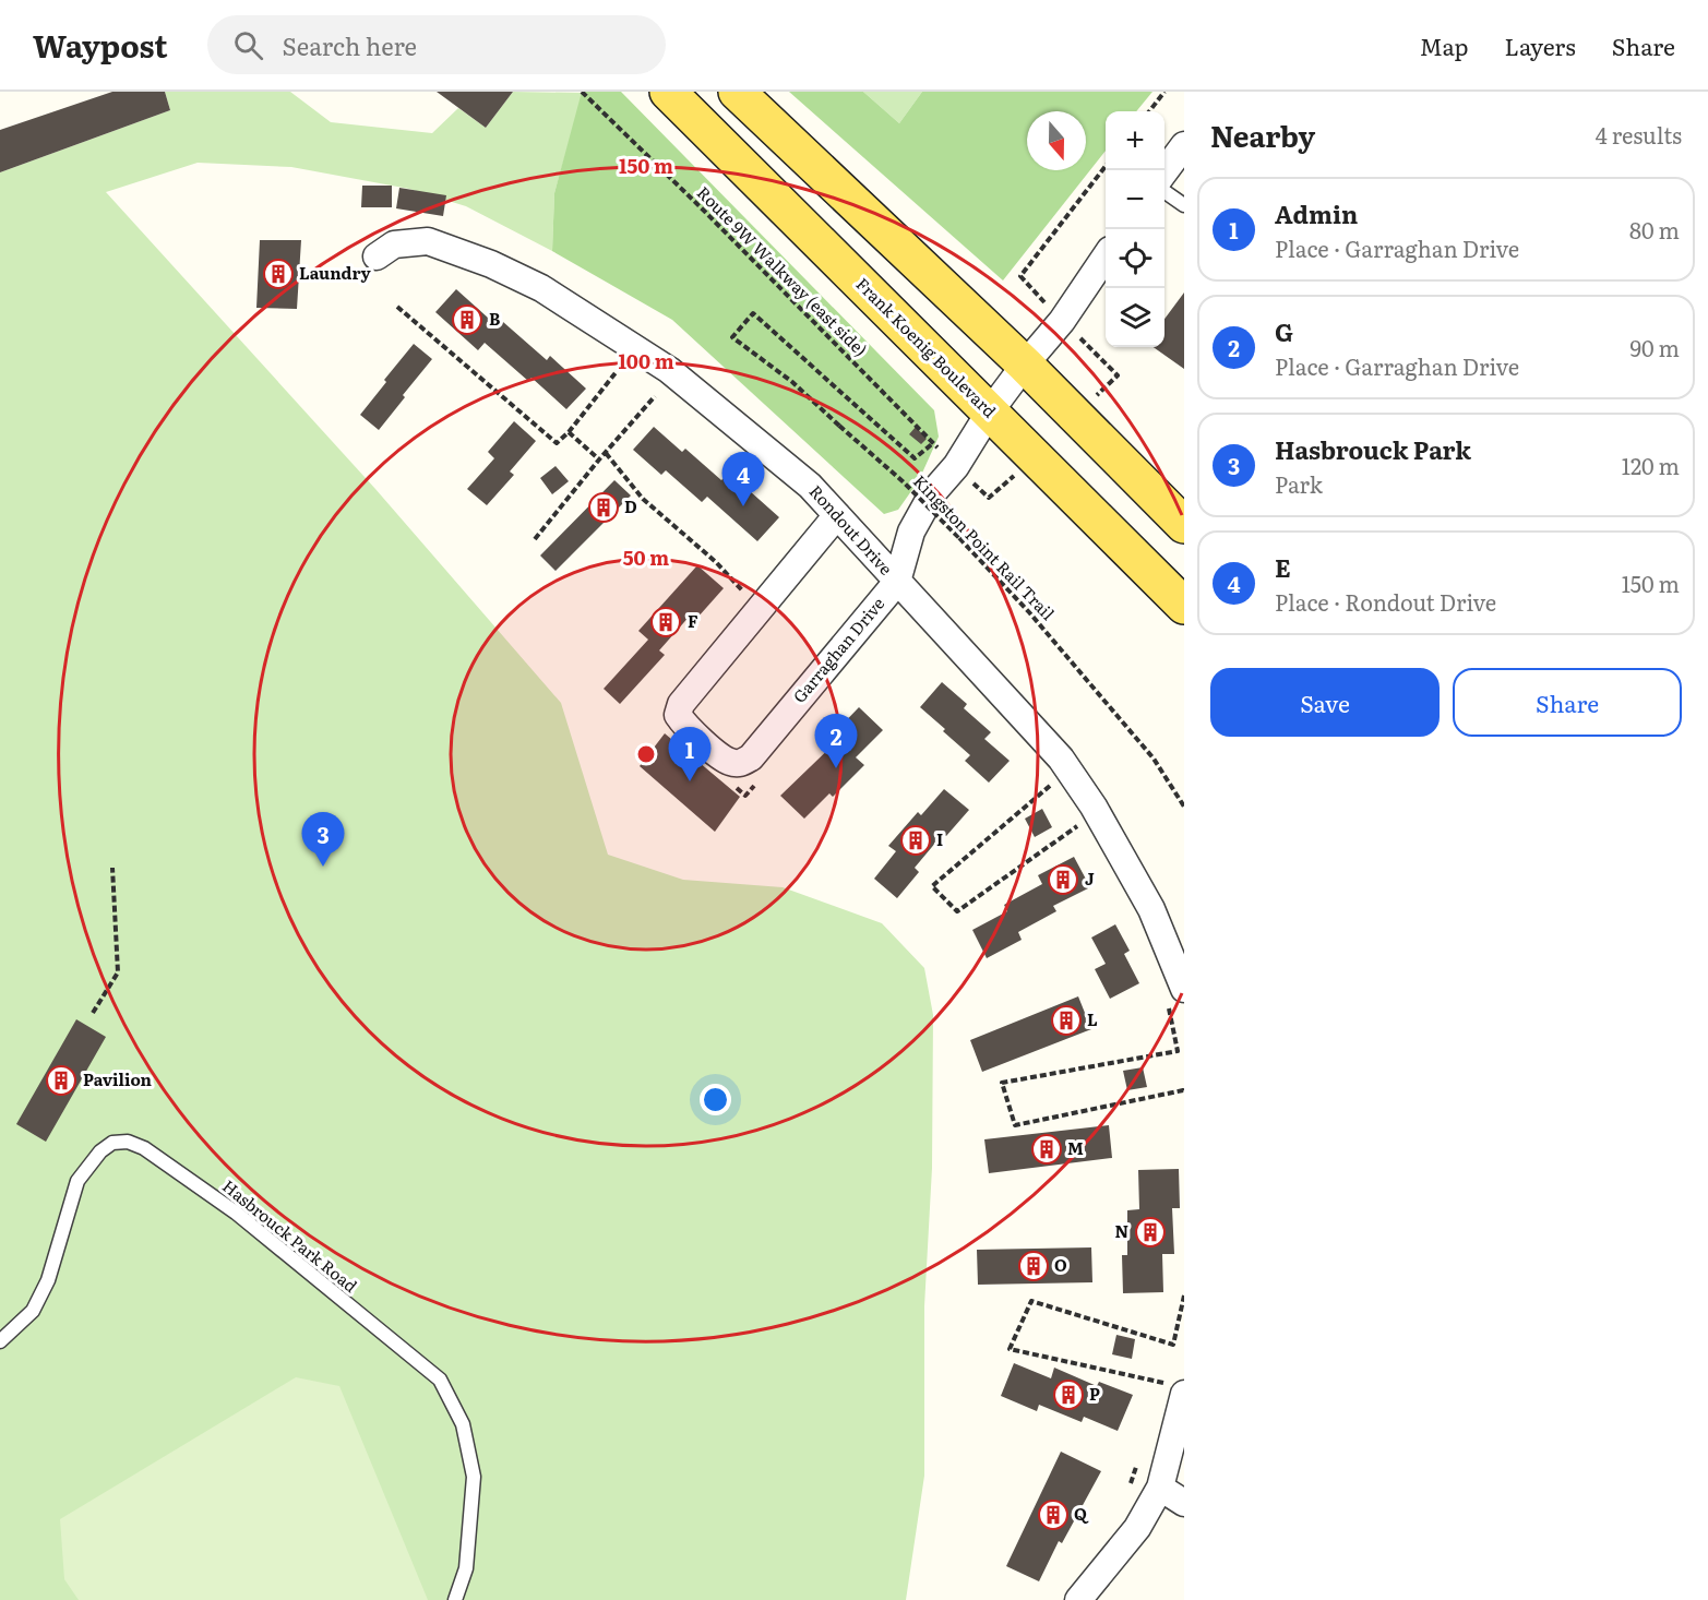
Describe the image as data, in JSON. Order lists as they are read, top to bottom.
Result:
{
  "streets": {
    "main road": ["Frank Koenig Boulevard"],
    "street": ["Rondout Drive", "Garraghan Drive"],
    "lane": ["Hasbrouck Park Road"],
    "path": ["Route 9W Walkway (east side)", "Kingston Point Rail Trail"]
  },
  "crossings": [
    ["Route 9W Walkway (east side)", "Kingston Point Rail Trail"],
    ["Frank Koenig Boulevard", "Garraghan Drive"],
    ["Rondout Drive", "Garraghan Drive"]
  ],
  "places": {
    "building": [
      "Laundry",
      "B",
      "D",
      "F",
      "I",
      "J",
      "L",
      "Pavilion",
      "M",
      "N",
      "O",
      "P",
      "Q"
    ]
  },
  "north": "bottom",
  "page": {
    "header": "Waypost",
    "search": "Search here",
    "nav": ["Map", "Layers", "Share"],
    "heading": ["Nearby", "4 results"],
    "map_buttons": ["+", "−"],
    "list": [
      {
        "mark": "1",
        "name": "Admin",
        "note": "Place · Garraghan Drive",
        "value": "80 m"
      },
      {
        "mark": "2",
        "name": "G",
        "note": "Place · Garraghan Drive",
        "value": "90 m"
      },
      {
        "mark": "3",
        "name": "Hasbrouck Park",
        "note": "Park",
        "value": "120 m"
      },
      {
        "mark": "4",
        "name": "E",
        "note": "Place · Rondout Drive",
        "value": "150 m"
      }
    ],
    "pins": [
      "4",
      "2",
      "1",
      "3"
    ],
    "buttons": ["Save", "Share"]
  },
  "rings": ["150 m", "100 m", "50 m"]
}
